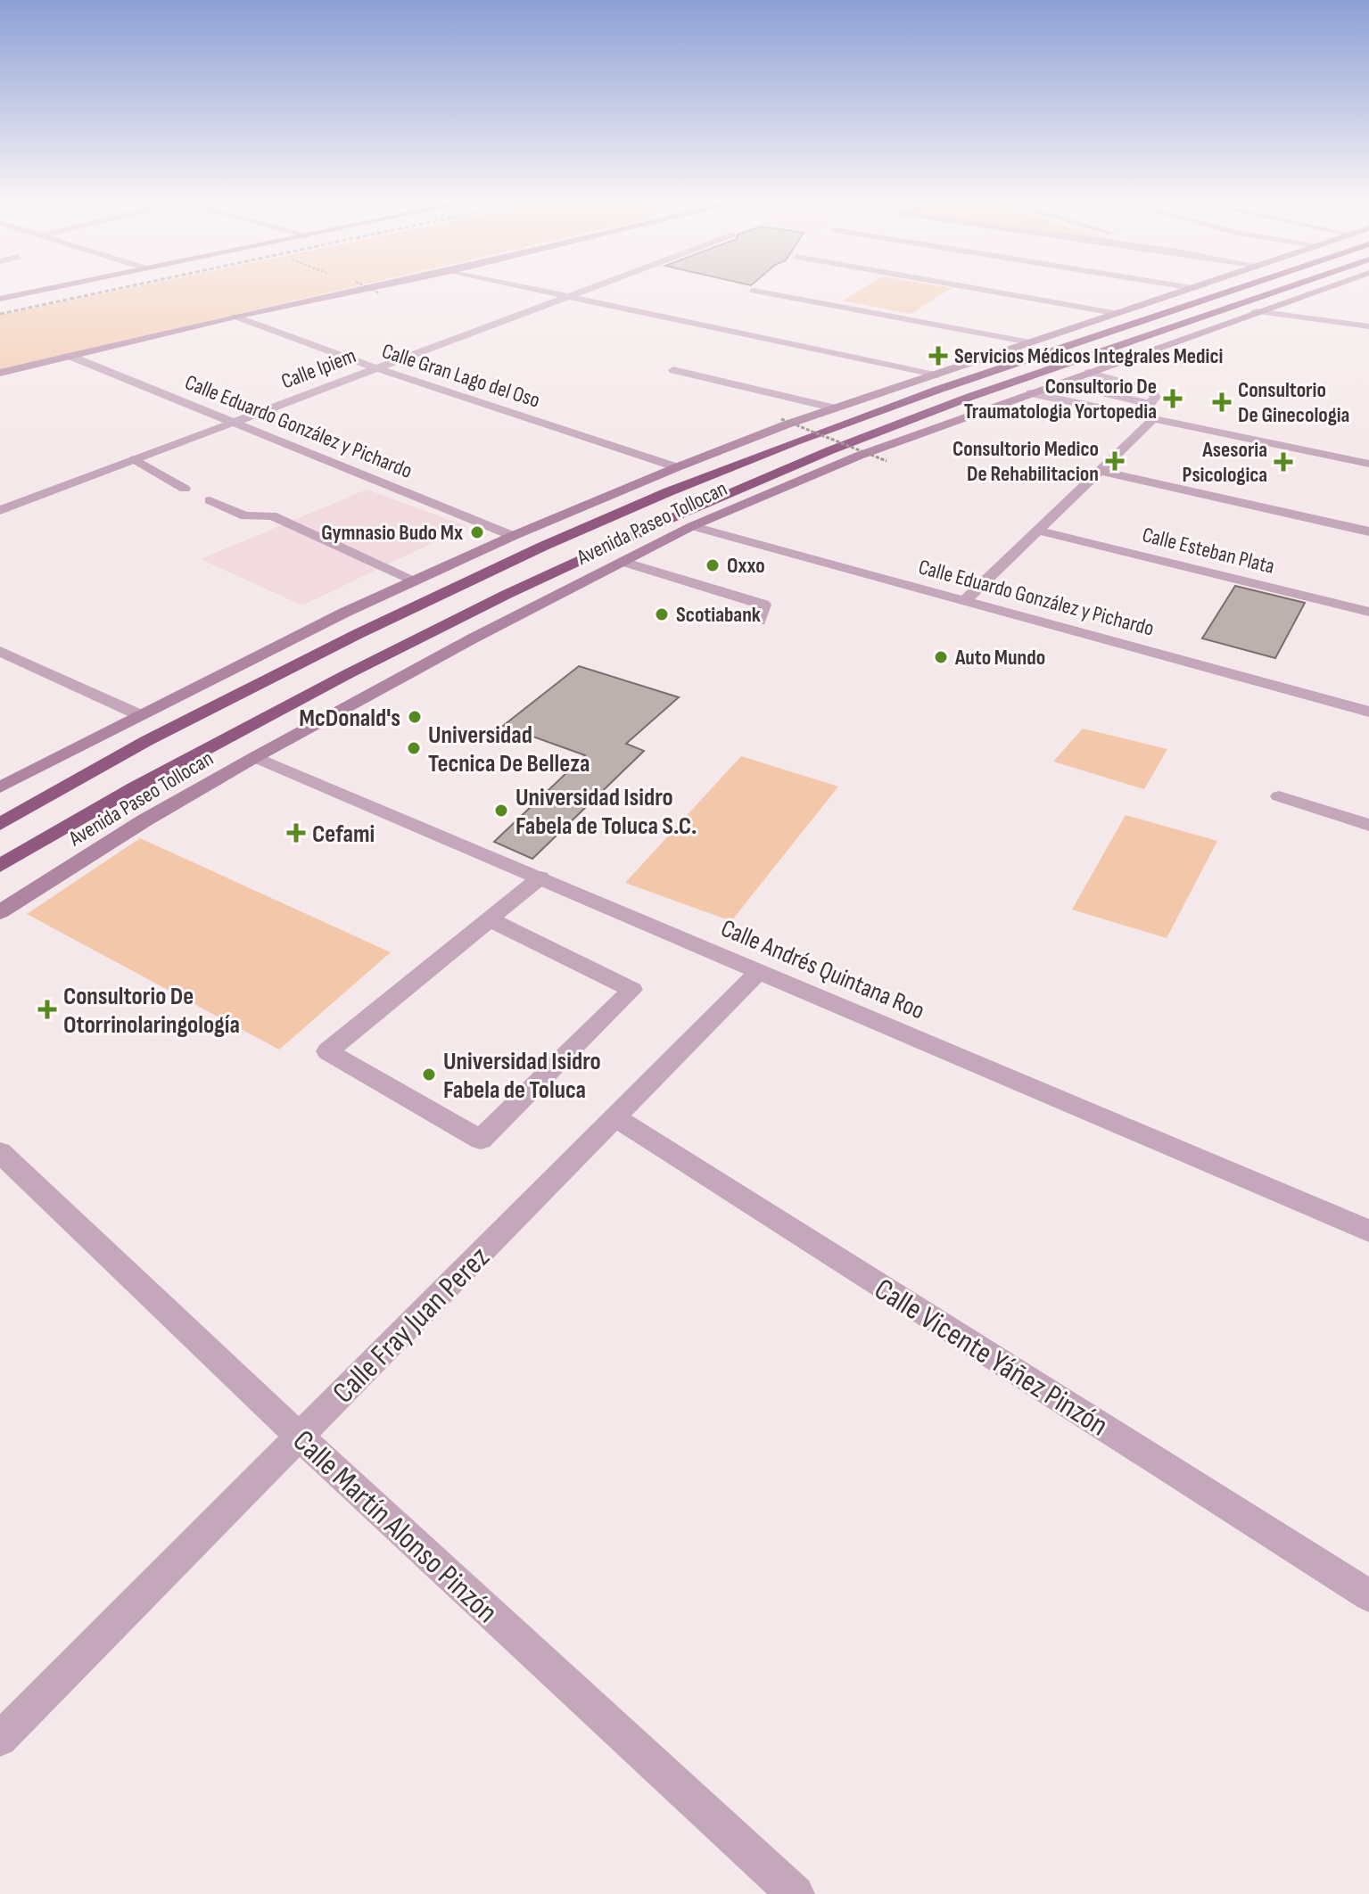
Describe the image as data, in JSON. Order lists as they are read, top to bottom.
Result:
{
  "streets": {
    "highway": ["Avenida Paseo Tollocan"],
    "street": [
      "Calle Ipiem",
      "Calle Gran Lago del Oso",
      "Calle Eduardo González y Pichardo",
      "Calle Esteban Plata",
      "Calle Andrés Quintana Roo",
      "Calle Fray Juan Perez",
      "Calle Vicente Yáñez Pinzón",
      "Calle Martín Alonso Pinzón"
    ]
  },
  "crossings": [
    ["Calle Ipiem", "Calle Gran Lago del Oso"],
    ["Calle Ipiem", "Calle Eduardo González y Pichardo"],
    ["Calle Gran Lago del Oso", "Avenida Paseo Tollocan"],
    ["Calle Eduardo González y Pichardo", "Avenida Paseo Tollocan"],
    ["Avenida Paseo Tollocan", "Calle Andrés Quintana Roo"],
    ["Calle Andrés Quintana Roo", "Calle Fray Juan Perez"],
    ["Calle Fray Juan Perez", "Calle Vicente Yáñez Pinzón"],
    ["Calle Fray Juan Perez", "Calle Martín Alonso Pinzón"]
  ],
  "places": {
    "health": [
      "Servicios Médicos Integrales Medici",
      "Consultorio De Traumatologia Yortopedia",
      "Consultorio De Ginecologia",
      "Consultorio Medico De Rehabilitacion",
      "Asesoria Psicologica",
      "Cefami",
      "Consultorio De Otorrinolaringología"
    ],
    "other": [
      "Gymnasio Budo Mx",
      "Oxxo",
      "Scotiabank",
      "Auto Mundo",
      "McDonald's",
      "Universidad Tecnica De Belleza",
      "Universidad Isidro Fabela de Toluca S.C.",
      "Universidad Isidro Fabela de Toluca"
    ]
  }
}
